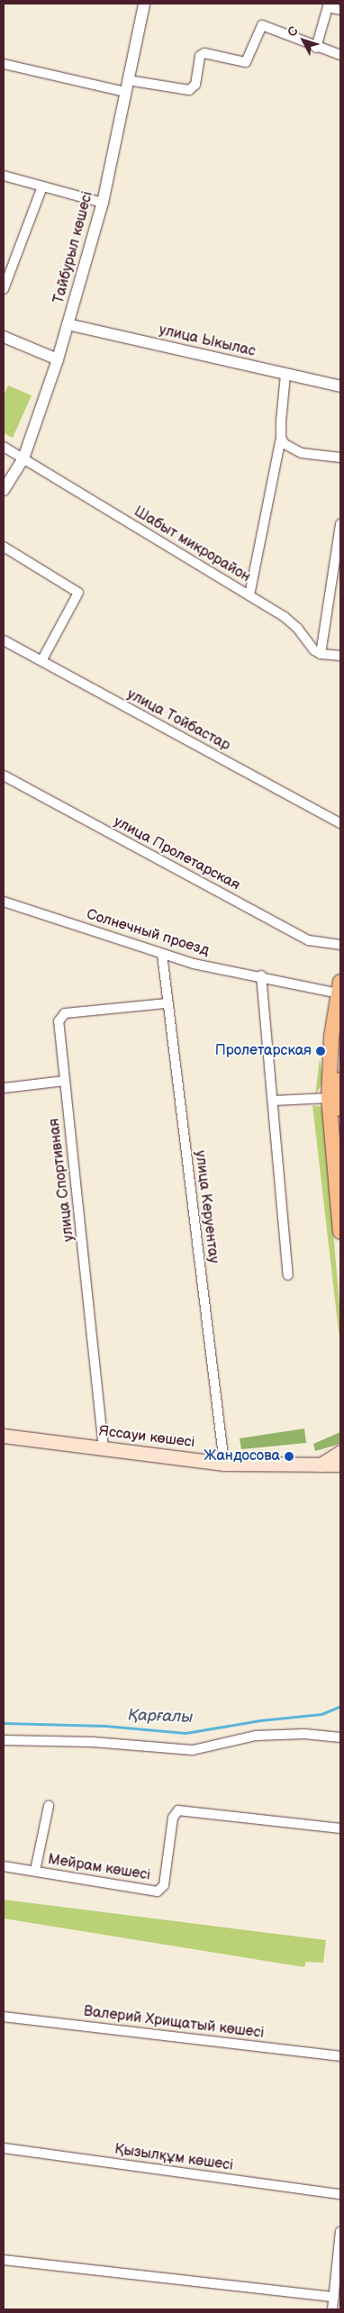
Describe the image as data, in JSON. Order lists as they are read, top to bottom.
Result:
{
  "streets": {
    "main road": ["Яссауи көшесі"],
    "street": [
      "Тайбурыл көшесі",
      "улица Ыкылас",
      "Шабыт микрорайон",
      "улица Тойбастар",
      "улица Пролетарская",
      "Солнечный проезд",
      "улица Спортивная",
      "улица Керуентау",
      "Мейрам көшесі",
      "Валерий Хрищатый көшесі",
      "Қызылқұм көшесі"
    ]
  },
  "crossings": [
    ["Тайбурыл көшесі", "улица Ыкылас"],
    ["Тайбурыл көшесі", "Шабыт микрорайон"],
    ["Солнечный проезд", "улица Керуентау"],
    ["улица Спортивная", "улица Керуентау"],
    ["улица Спортивная", "Яссауи көшесі"],
    ["улица Керуентау", "Яссауи көшесі"]
  ],
  "water": ["Қарғалы"],
  "places": ["Пролетарская", "Жандосова"],
  "north": "top left"
}
